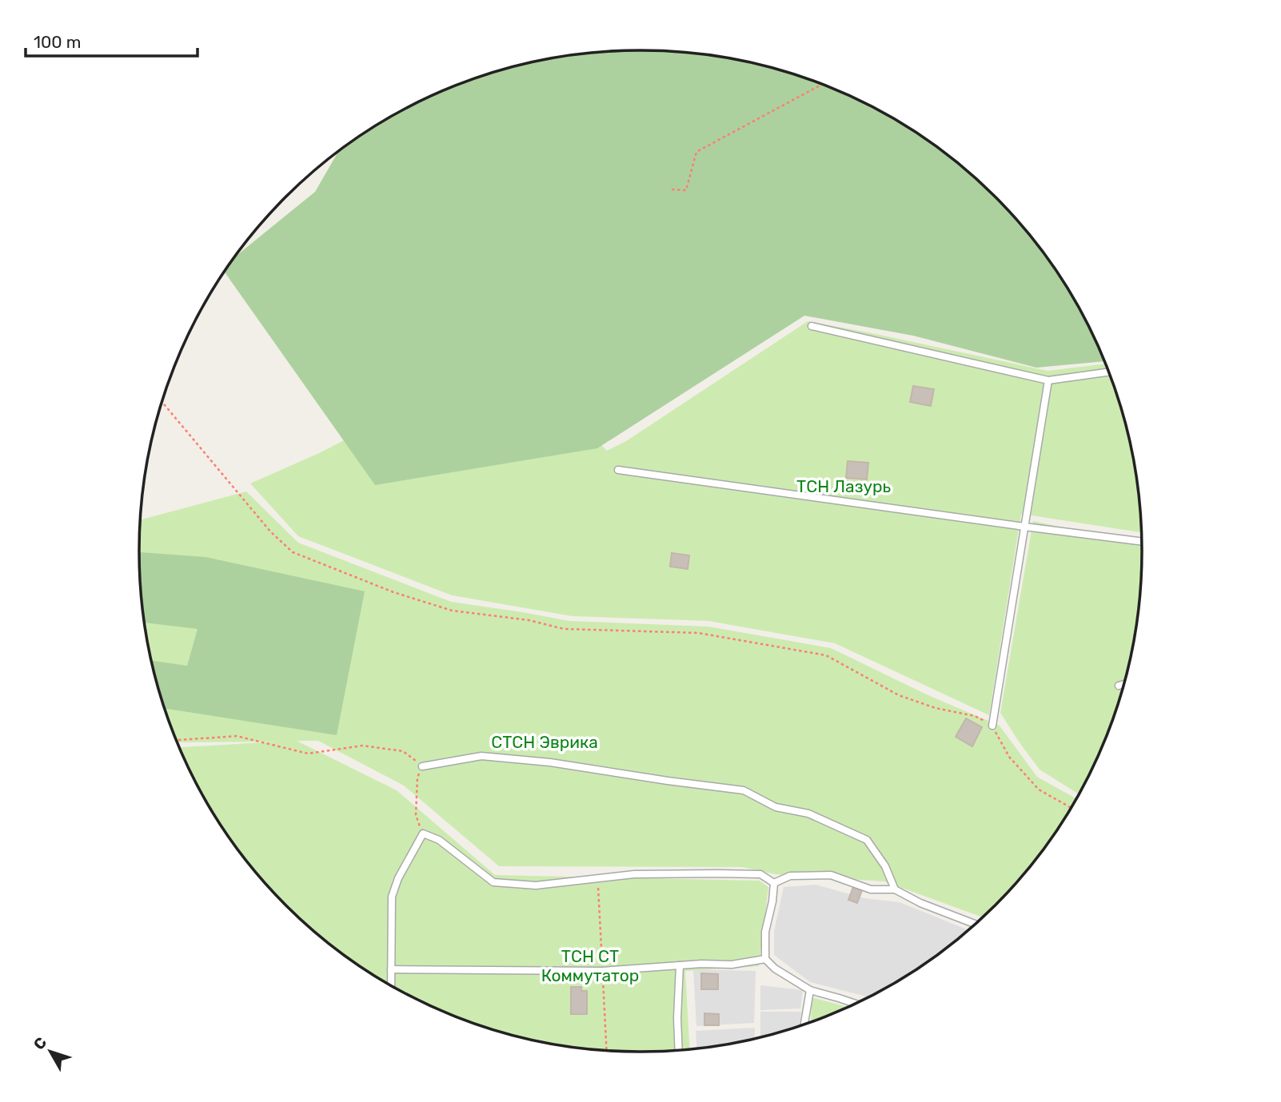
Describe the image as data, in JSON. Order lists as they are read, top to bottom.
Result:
{
  "parks": ["ТСН Лазурь", "СТСН Эврика", "ТСН СТ Коммутатор"],
  "scale_bar": "100 m",
  "north": "top left"
}
